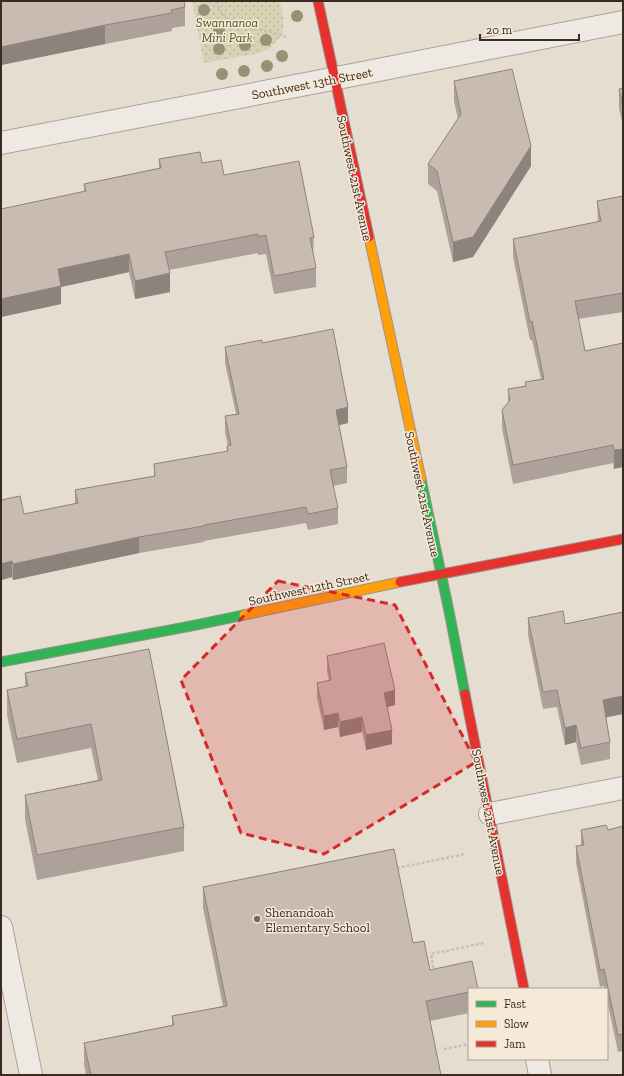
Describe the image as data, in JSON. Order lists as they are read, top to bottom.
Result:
{
  "streets": {
    "street": ["Southwest 13th Street", "Southwest 21st Avenue", "Southwest 12th Street"]
  },
  "crossings": [
    ["Southwest 13th Street", "Southwest 21st Avenue"],
    ["Southwest 21st Avenue", "Southwest 12th Street"]
  ],
  "parks": ["Swannanoa Mini Park"],
  "places": ["Shenandoah Elementary School"],
  "legend": ["Fast", "Slow", "Jam"],
  "scale_bar": "20 m"
}
